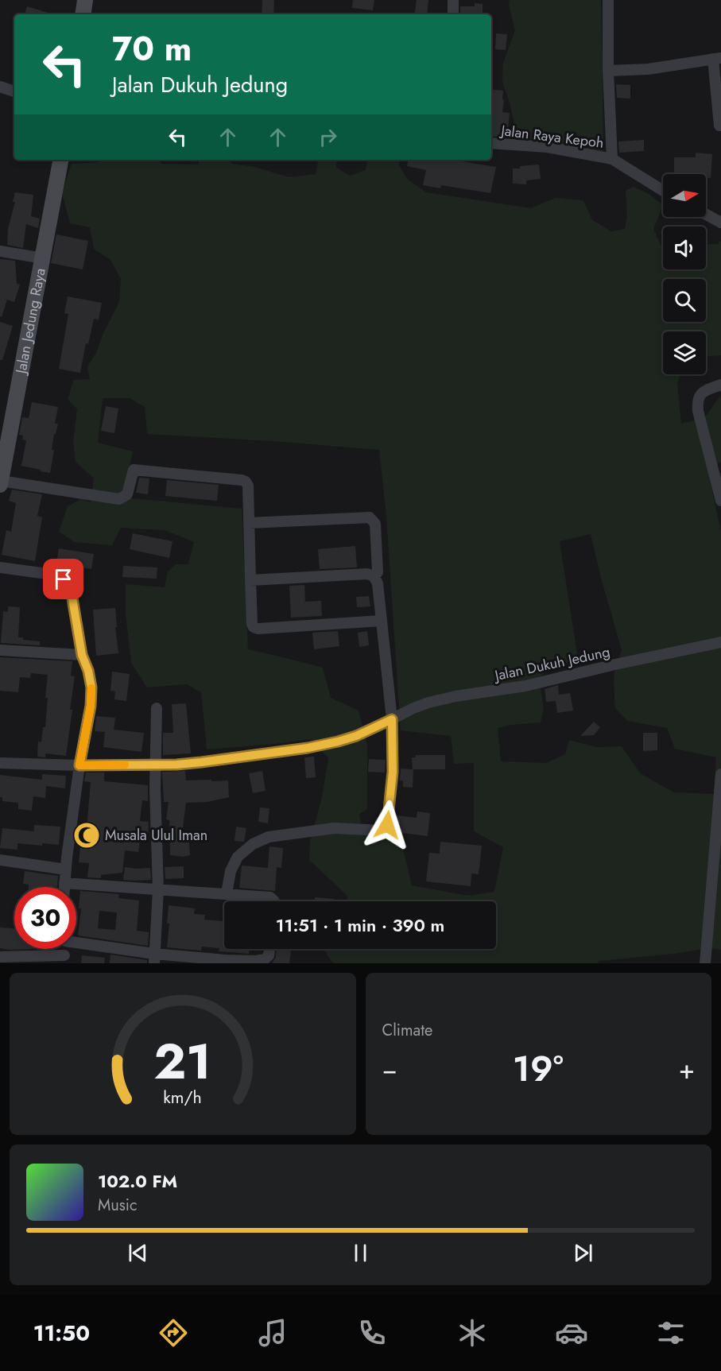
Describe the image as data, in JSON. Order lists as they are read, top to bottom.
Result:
{
  "streets": {
    "street": ["Jalan Raya Kepoh", "Jalan Jedung Raya", "Jalan Dukuh Jedung"]
  },
  "places": {
    "mosque": ["Musala Ulul Iman"]
  },
  "north": "right",
  "page": {
    "turn": ["70 m", "Jalan Dukuh Jedung"],
    "limit": "30",
    "trip": "11:51 · 1 min · 390 m",
    "tile": "Climate",
    "heat": ["−", "19°", "+"],
    "song": ["102.0 FM", "Music"],
    "tabs": "11:50",
    "gauge": ["21", "km/h"]
  }
}
